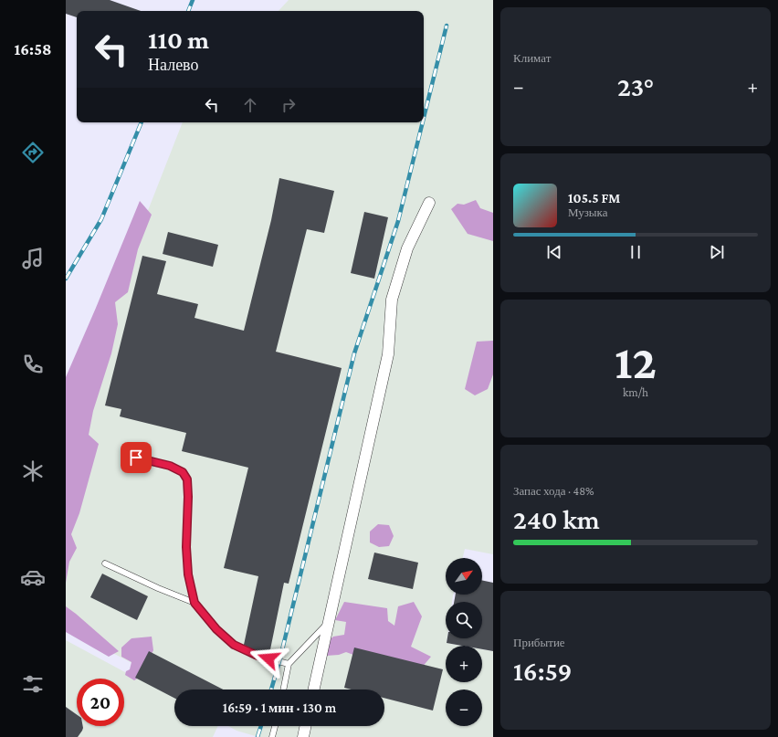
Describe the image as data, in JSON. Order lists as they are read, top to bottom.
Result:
{
  "north": "top right",
  "page": {
    "tabs": "16:58",
    "tile": [
      "Климат",
      ["12", "km/h"],
      ["Запас хода · 48%", "240 km"],
      ["Прибытие", "16:59"]
    ],
    "turn": ["110 m", "Налево"],
    "heat": ["−", "23°", "+"],
    "song": ["105.5 FM", "Музыка"],
    "map_buttons": ["+", "−"],
    "limit": "20",
    "trip": "16:59 · 1 мин · 130 m"
  }
}
